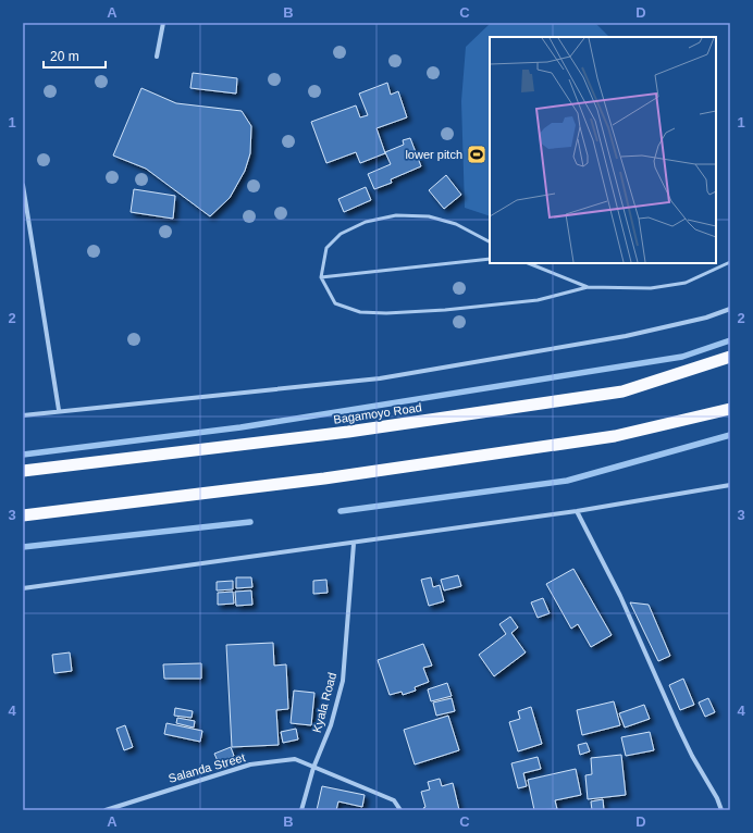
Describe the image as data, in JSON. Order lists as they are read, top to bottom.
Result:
{
  "streets": {
    "highway": ["Bagamoyo Road"],
    "street": ["Kyala Road", "Salanda Street"]
  },
  "crossings": [
    ["Kyala Road", "Salanda Street"]
  ],
  "places": {
    "sports": ["lower pitch"]
  },
  "scale_bar": "20 m",
  "grid": {
    "columns": [
      "A",
      "B",
      "C",
      "D"
    ],
    "rows": [
      "1",
      "2",
      "3",
      "4"
    ]
  }
}
